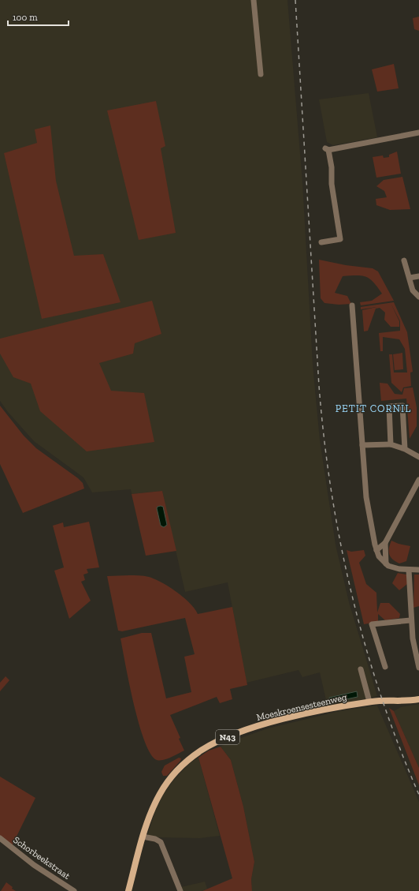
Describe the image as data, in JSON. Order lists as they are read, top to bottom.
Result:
{
  "streets": {
    "main road": ["Moeskroensesteenweg", "N43"],
    "street": ["Schorbeekstraat"]
  },
  "districts": ["PETIT CORNIL"],
  "scale_bar": "100 m"
}
